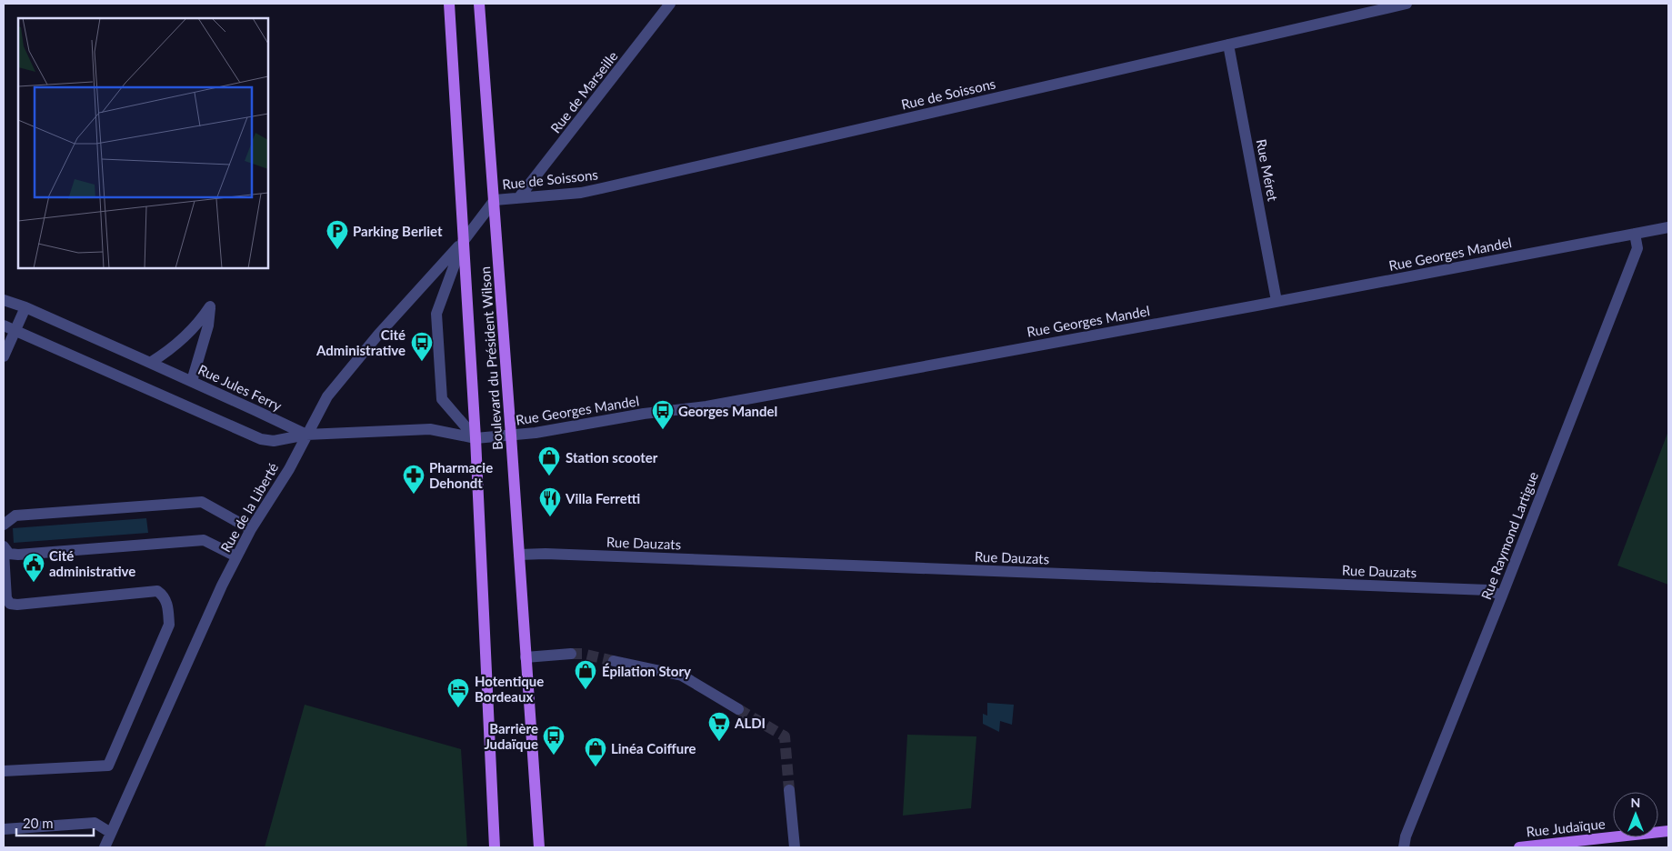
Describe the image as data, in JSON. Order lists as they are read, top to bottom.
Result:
{
  "streets": {
    "main road": ["Boulevard du Président Wilson", "Rue Judaïque"],
    "street": [
      "Rue de Marseille",
      "Rue de Soissons",
      "Rue Méret",
      "Rue Georges Mandel",
      "Rue Jules Ferry",
      "Rue de la Liberté",
      "Rue Raymond Lartigue",
      "Rue Dauzats"
    ]
  },
  "crossings": [
    ["Rue de Marseille", "Rue de Soissons"],
    ["Rue de Soissons", "Rue Méret"],
    ["Rue de Soissons", "Boulevard du Président Wilson"],
    ["Rue Méret", "Rue Georges Mandel"],
    ["Rue Georges Mandel", "Boulevard du Président Wilson"],
    ["Rue Georges Mandel", "Rue Jules Ferry"],
    ["Rue Georges Mandel", "Rue Raymond Lartigue"],
    ["Boulevard du Président Wilson", "Rue Jules Ferry"],
    ["Boulevard du Président Wilson", "Rue de la Liberté"],
    ["Boulevard du Président Wilson", "Rue Dauzats"],
    ["Rue Jules Ferry", "Rue de la Liberté"],
    ["Rue Raymond Lartigue", "Rue Dauzats"]
  ],
  "places": {
    "parking": ["Parking Berliet"],
    "bus stop": ["Cité Administrative", "Georges Mandel", "Barrière Judaïque"],
    "shop": ["Station scooter", "Épilation Story", "Linéa Coiffure"],
    "pharmacy": ["Pharmacie Dehondt"],
    "restaurant": ["Villa Ferretti"],
    "public building": ["Cité administrative"],
    "hotel": ["Hotentique Bordeaux"],
    "supermarket": ["ALDI"]
  },
  "scale_bar": "20 m",
  "north": "top"
}
